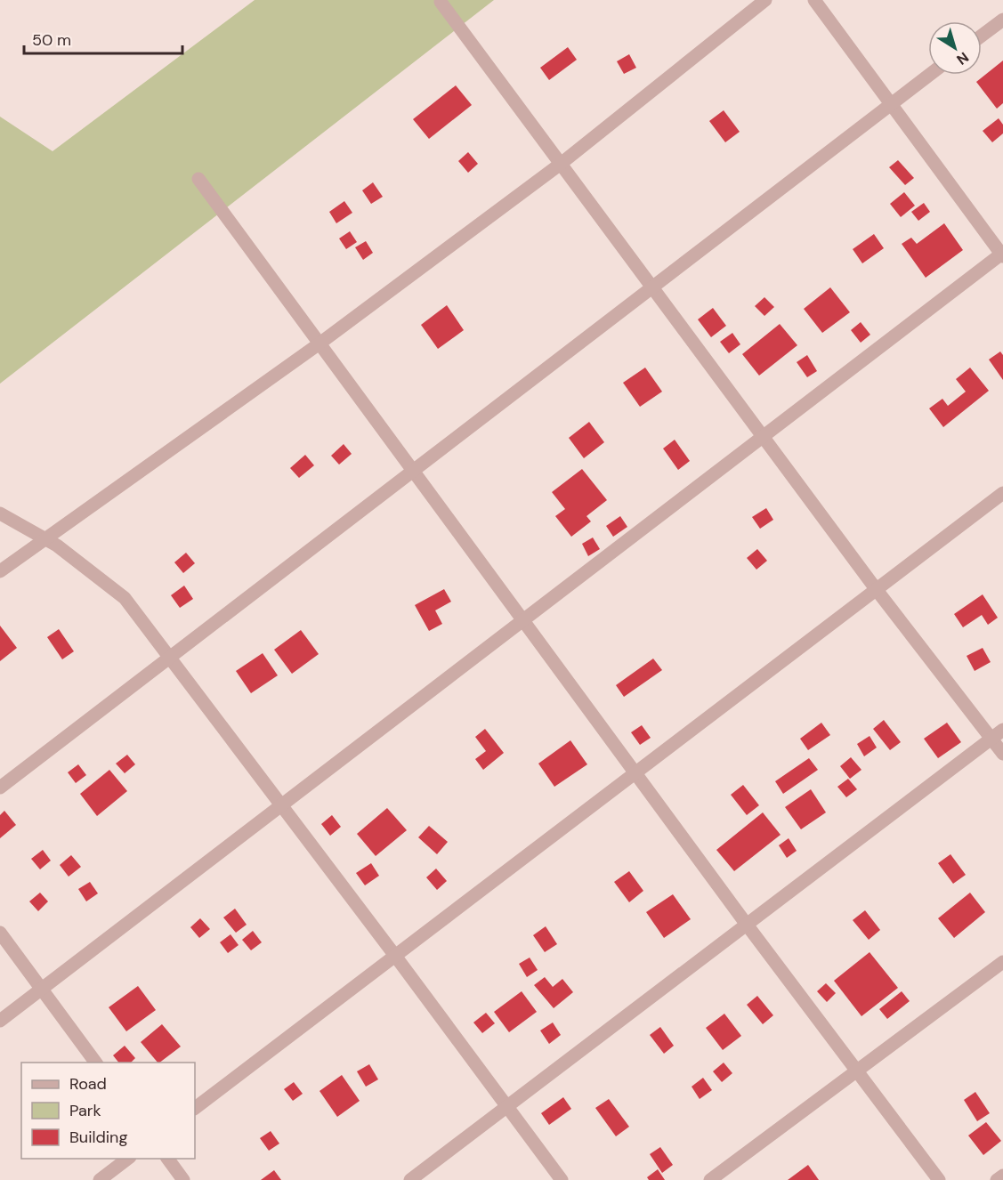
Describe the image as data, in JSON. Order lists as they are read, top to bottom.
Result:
{
  "legend": ["Road", "Park", "Building"],
  "scale_bar": "50 m",
  "north": "bottom right"
}
